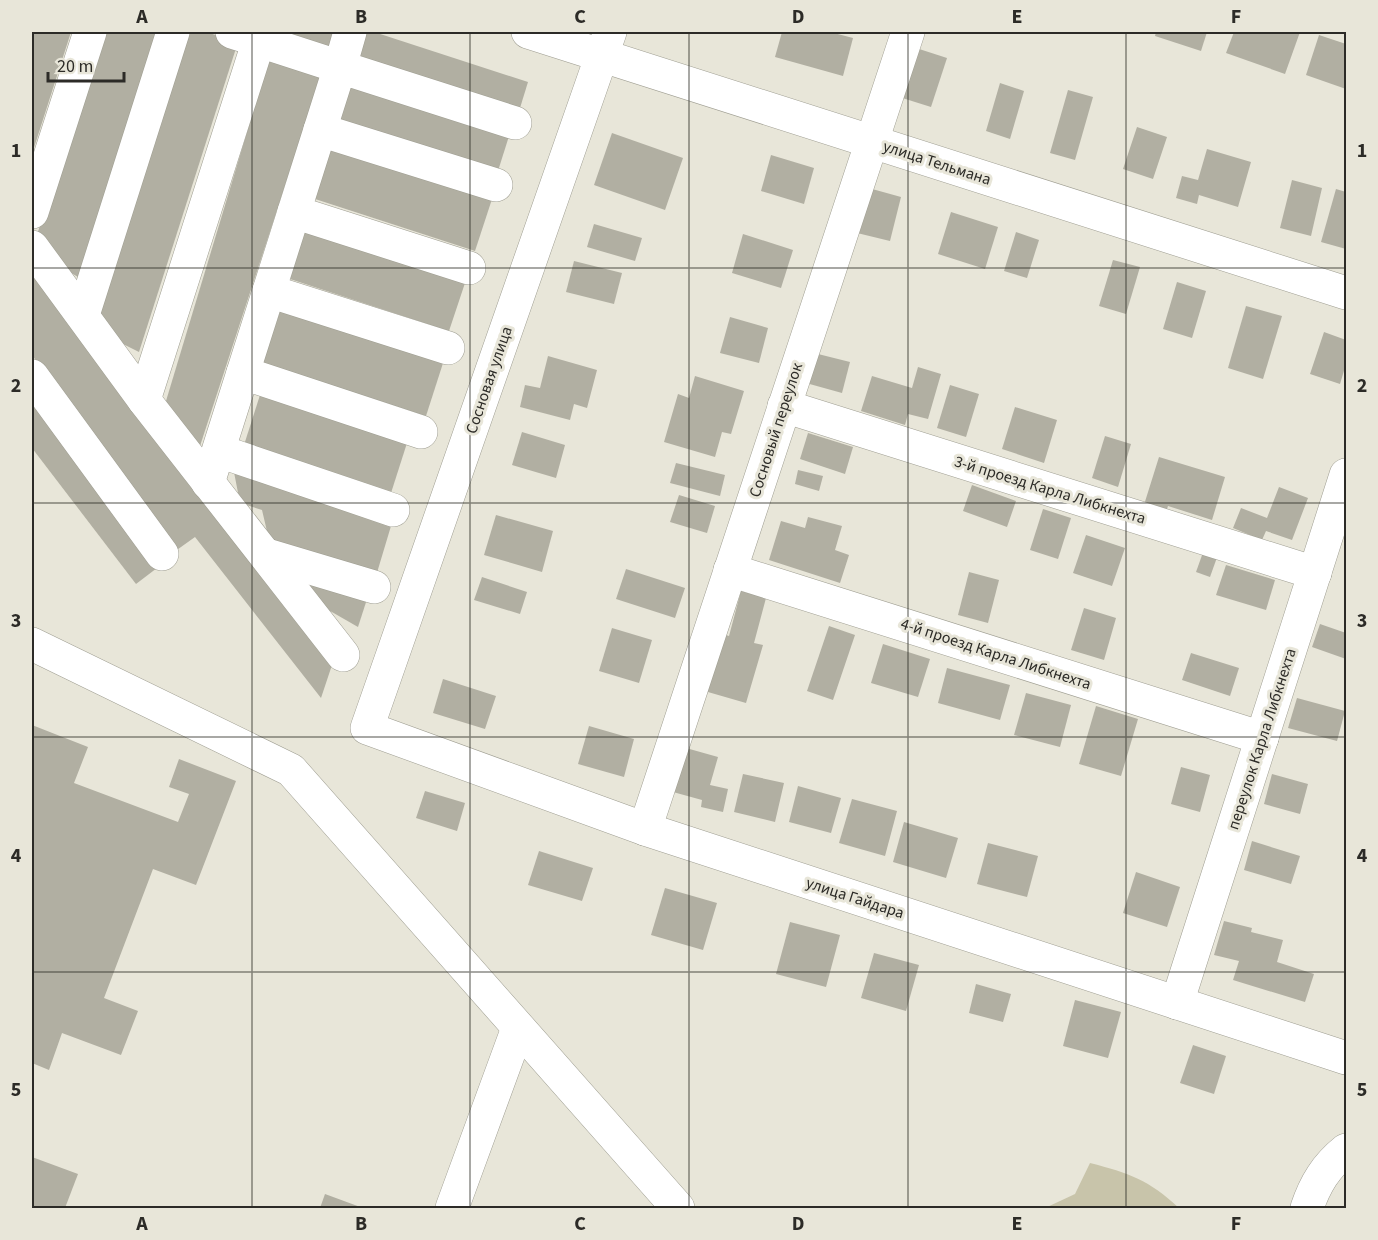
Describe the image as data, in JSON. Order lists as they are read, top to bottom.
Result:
{
  "streets": {
    "street": [
      "улица Тельмана",
      "Сосновая улица",
      "Сосновый переулок",
      "3-й проезд Карла Либкнехта",
      "4-й проезд Карла Либкнехта",
      "переулок Карла Либкнехта",
      "улица Гайдара"
    ]
  },
  "crossings": [
    ["улица Тельмана", "Сосновая улица"],
    ["улица Тельмана", "Сосновый переулок"],
    ["Сосновая улица", "улица Гайдара"],
    ["Сосновый переулок", "3-й проезд Карла Либкнехта"],
    ["Сосновый переулок", "4-й проезд Карла Либкнехта"],
    ["Сосновый переулок", "улица Гайдара"],
    ["3-й проезд Карла Либкнехта", "переулок Карла Либкнехта"],
    ["4-й проезд Карла Либкнехта", "переулок Карла Либкнехта"],
    ["переулок Карла Либкнехта", "улица Гайдара"]
  ],
  "scale_bar": "20 m",
  "grid": {
    "columns": [
      "A",
      "B",
      "C",
      "D",
      "E",
      "F"
    ],
    "rows": [
      "1",
      "2",
      "3",
      "4",
      "5"
    ]
  }
}
